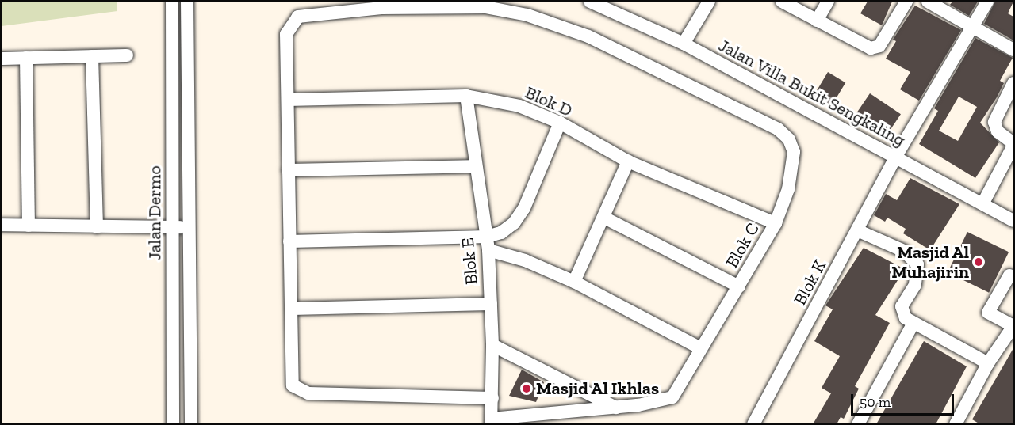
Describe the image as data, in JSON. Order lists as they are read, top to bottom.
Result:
{
  "streets": {
    "street": [
      "Jalan Villa Bukit Sengkaling",
      "Blok D",
      "Jalan Dermo",
      "Blok C",
      "Blok E",
      "Blok K"
    ]
  },
  "crossings": [
    ["Jalan Villa Bukit Sengkaling", "Blok K"],
    ["Blok D", "Blok C"],
    ["Blok D", "Blok E"],
    ["Blok C", "Blok E"]
  ],
  "places": ["Masjid Al Muhajirin", "Masjid Al Ikhlas"],
  "scale_bar": "50 m"
}
